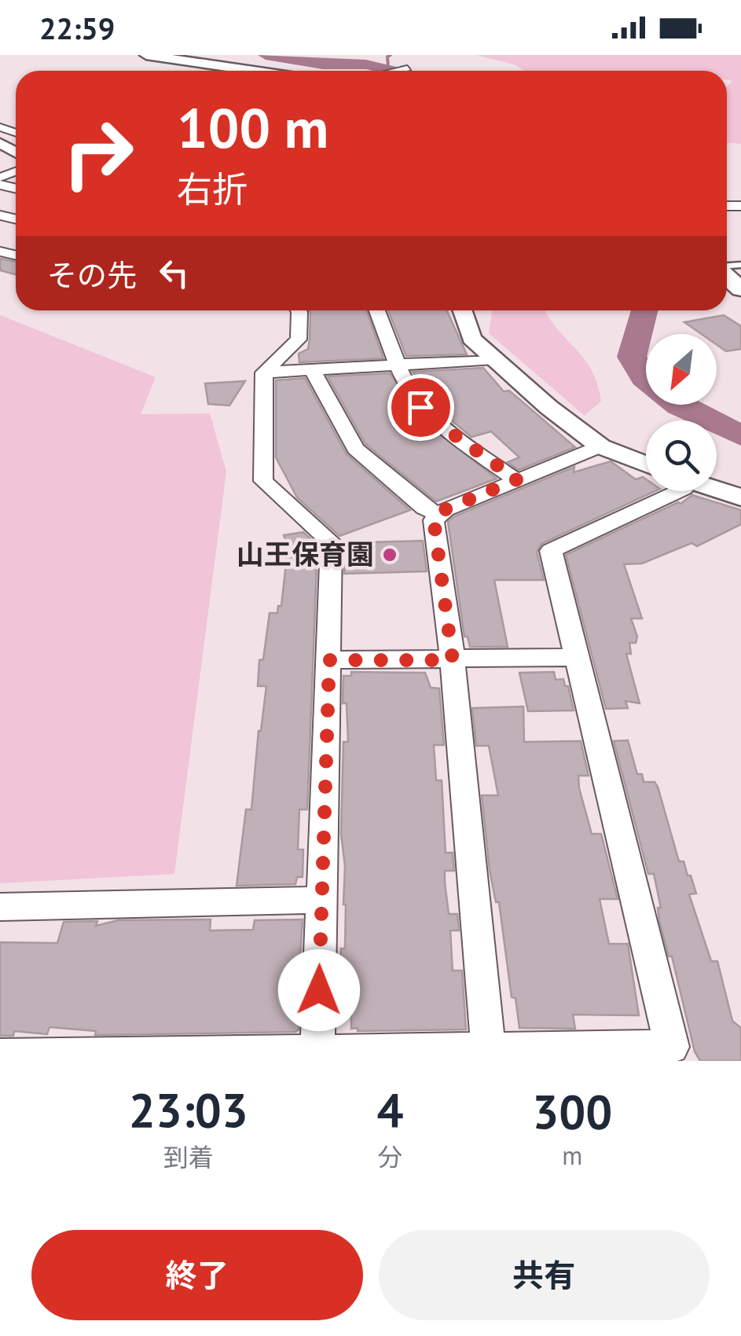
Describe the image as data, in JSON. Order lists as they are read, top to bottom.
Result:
{
  "places": ["山王保育園"],
  "north": "bottom left",
  "page": {
    "status": "22:59",
    "turn": ["100 m", "右折"],
    "then": "その先",
    "eta": [
      "23:03",
      "到着",
      "4",
      "分",
      "300",
      "m"
    ],
    "buttons": ["終了", "共有"]
  }
}
